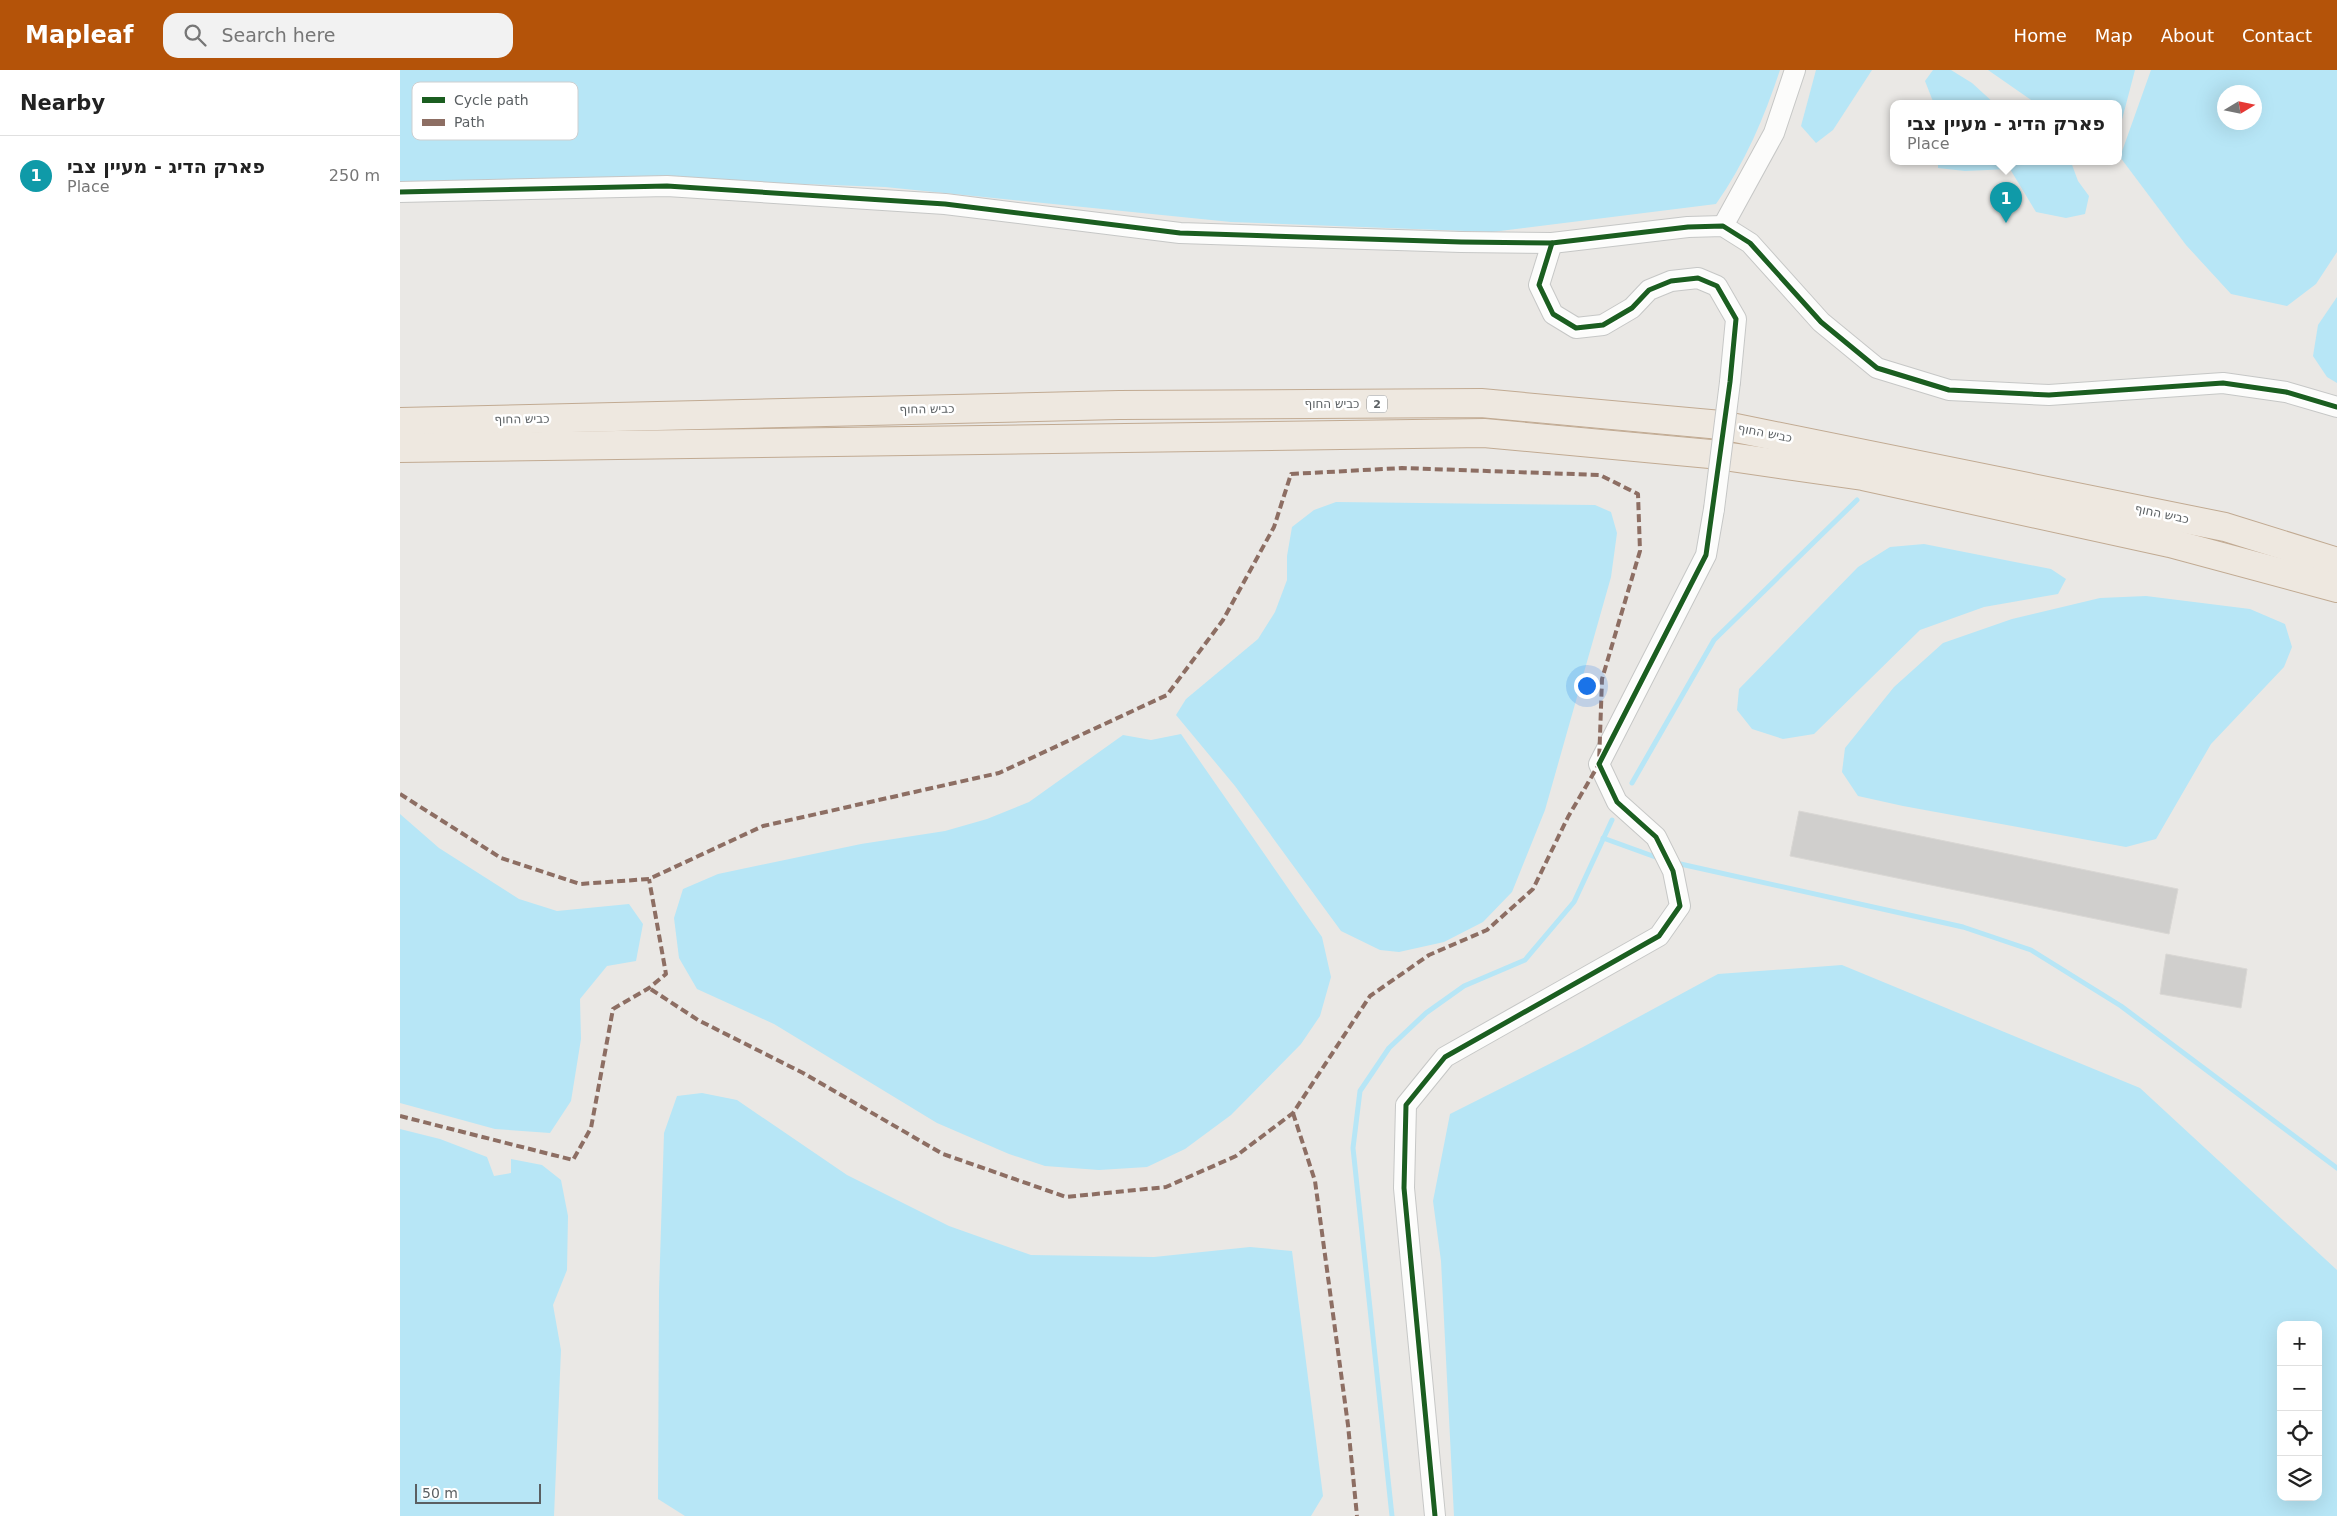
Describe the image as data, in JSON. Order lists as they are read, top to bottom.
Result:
{
  "streets": {
    "highway": ["כביש החוף", "2"]
  },
  "legend": ["Cycle path", "Path"],
  "scale_bar": "50 m",
  "north": "right",
  "page": {
    "header": "Mapleaf",
    "search": "Search here",
    "nav": [
      "Home",
      "Map",
      "About",
      "Contact"
    ],
    "heading": "Nearby",
    "popup": ["פארק הדיג - מעיין צבי", "Place"],
    "list": [
      {
        "mark": "1",
        "name": "פארק הדיג - מעיין צבי",
        "note": "Place",
        "value": "250 m"
      }
    ],
    "pins": "1",
    "map_buttons": ["+", "−"],
    "scale": "50 m"
  }
}
